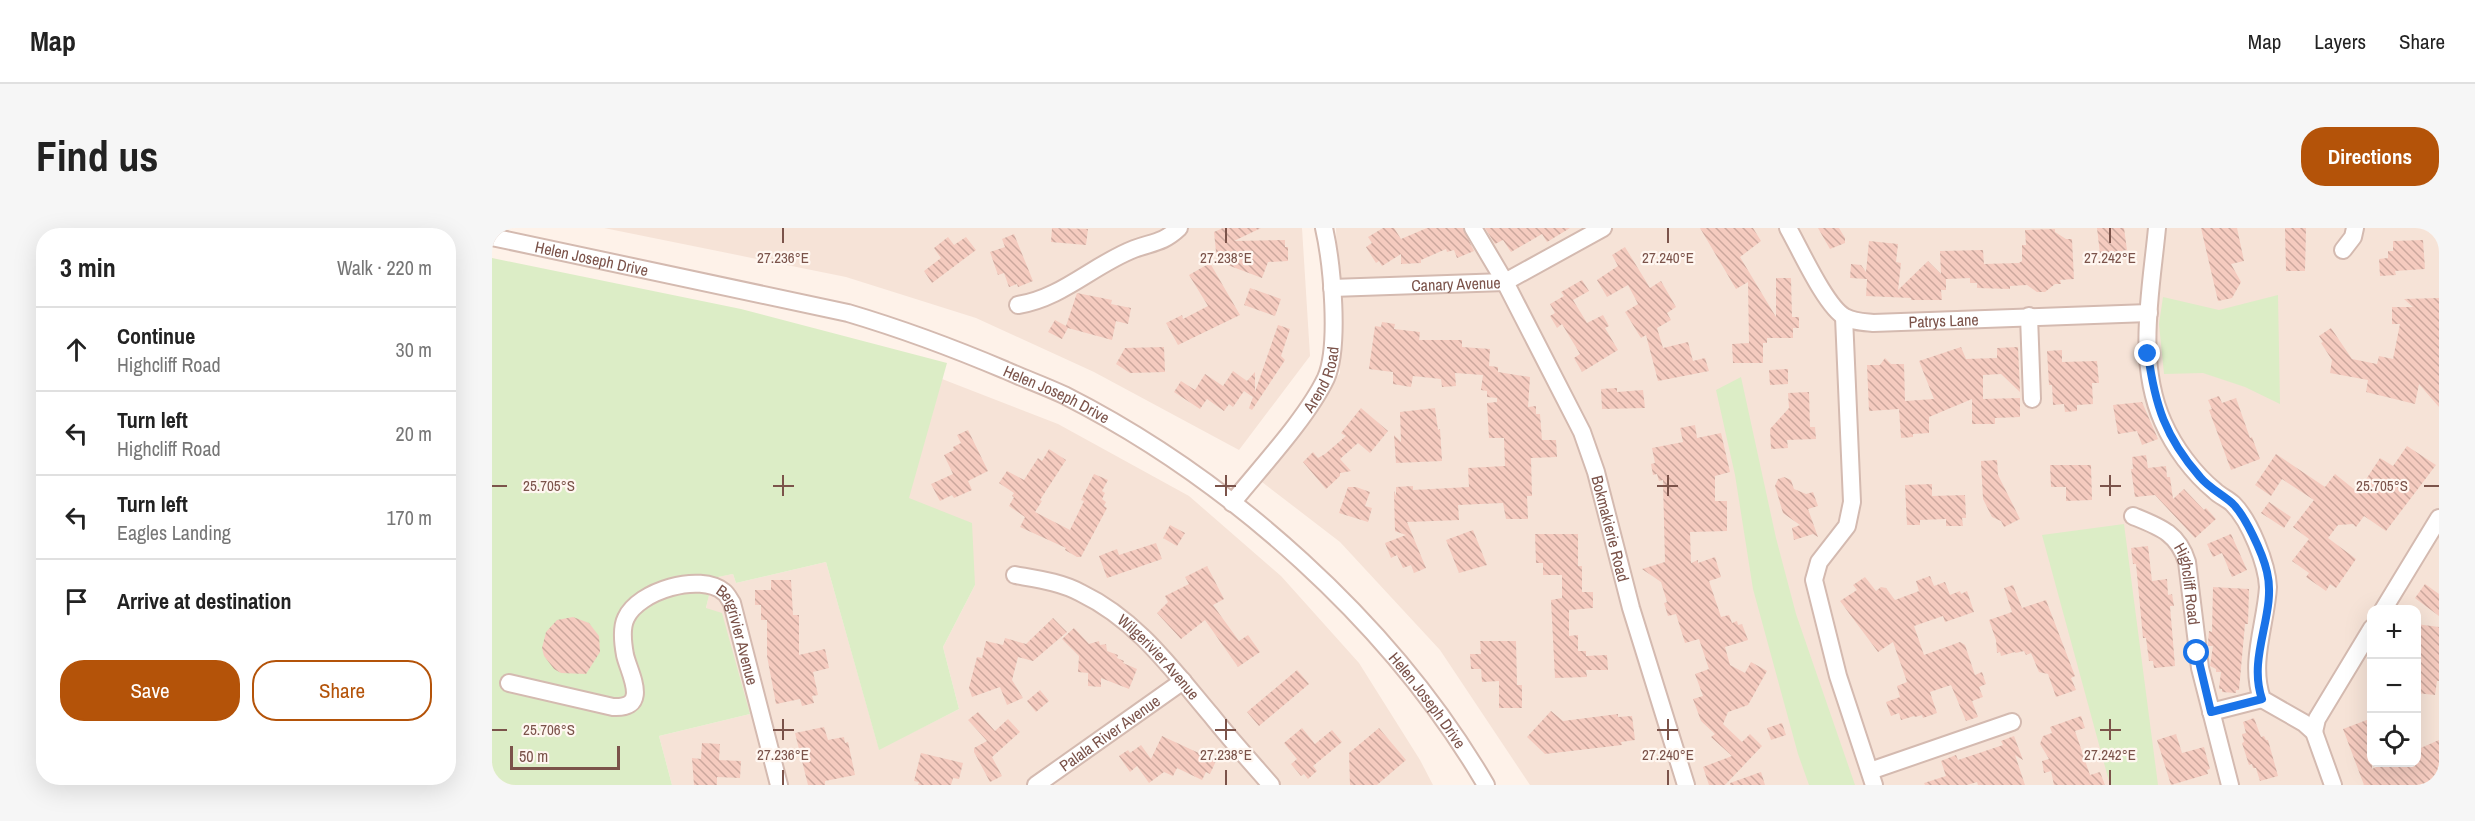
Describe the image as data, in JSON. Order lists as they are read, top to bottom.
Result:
{
  "streets": {
    "street": [
      "Helen Joseph Drive",
      "Canary Avenue",
      "Patrys Lane",
      "Arend Road",
      "Bokmakierie Road",
      "Highcliff Road",
      "Bergrivier Avenue",
      "Wilgerivier Avenue",
      "Palala River Avenue"
    ]
  },
  "crossings": [
    ["Helen Joseph Drive", "Arend Road"],
    ["Canary Avenue", "Arend Road"],
    ["Canary Avenue", "Bokmakierie Road"],
    ["Wilgerivier Avenue", "Palala River Avenue"]
  ],
  "scale_bar": "50 m",
  "page": {
    "header": "Map",
    "nav": ["Map", "Layers", "Share"],
    "buttons": [
      "Directions",
      ["Save", "Share"]
    ],
    "title": "Find us",
    "heading": ["3 min", "Walk · 220 m"],
    "list": [
      ["Continue", "Highcliff Road", "30 m"],
      ["Turn left", "Highcliff Road", "20 m"],
      ["Turn left", "Eagles Landing", "170 m"],
      "Arrive at destination"
    ],
    "map_buttons": ["+", "−"],
    "scale": "50 m"
  },
  "coordinates": [
    "27.236°E",
    "27.238°E",
    "27.240°E",
    "27.242°E",
    "25.705°S",
    "25.706°S"
  ]
}
